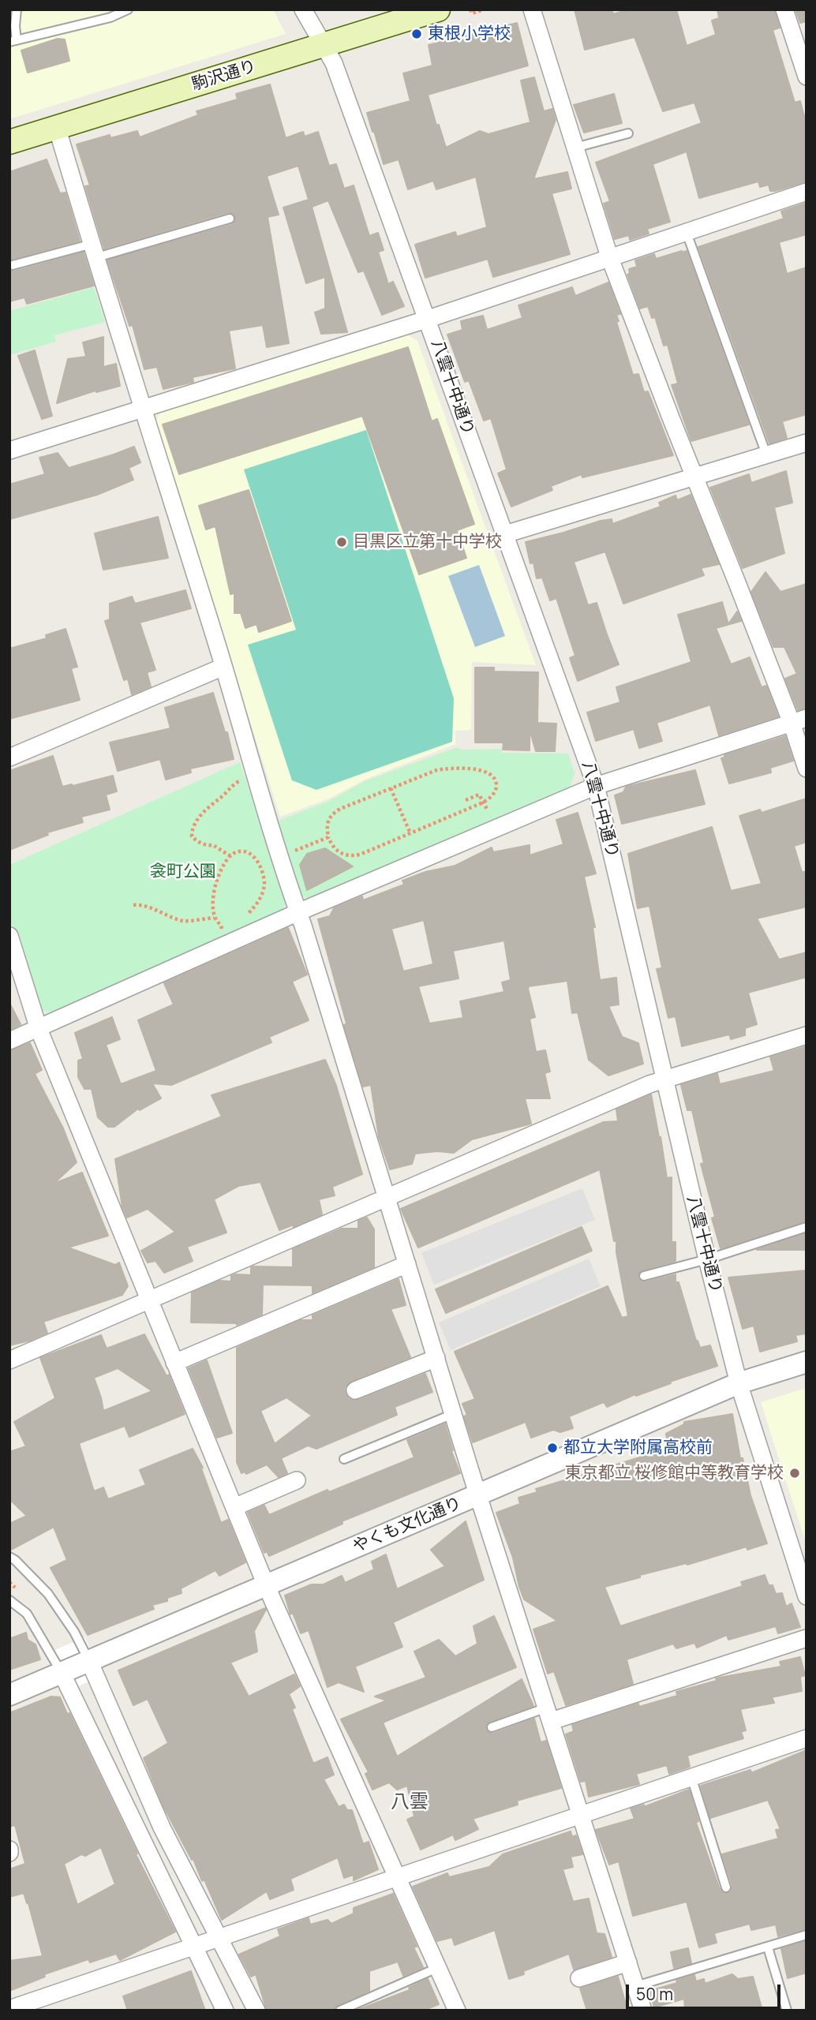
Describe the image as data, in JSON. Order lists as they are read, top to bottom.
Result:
{
  "streets": {
    "main road": ["駒沢通り"],
    "street": ["八雲十中通り", "やくも文化通り"]
  },
  "crossings": [
    ["駒沢通り", "八雲十中通り"],
    ["八雲十中通り", "やくも文化通り"]
  ],
  "districts": ["八雲"],
  "parks": ["衾町公園"],
  "places": [
    "東根小学校",
    "目黒区立第十中学校",
    "都立大学附属高校前",
    "東京都立 桜修館中等教育学校"
  ],
  "scale_bar": "50 m"
}
